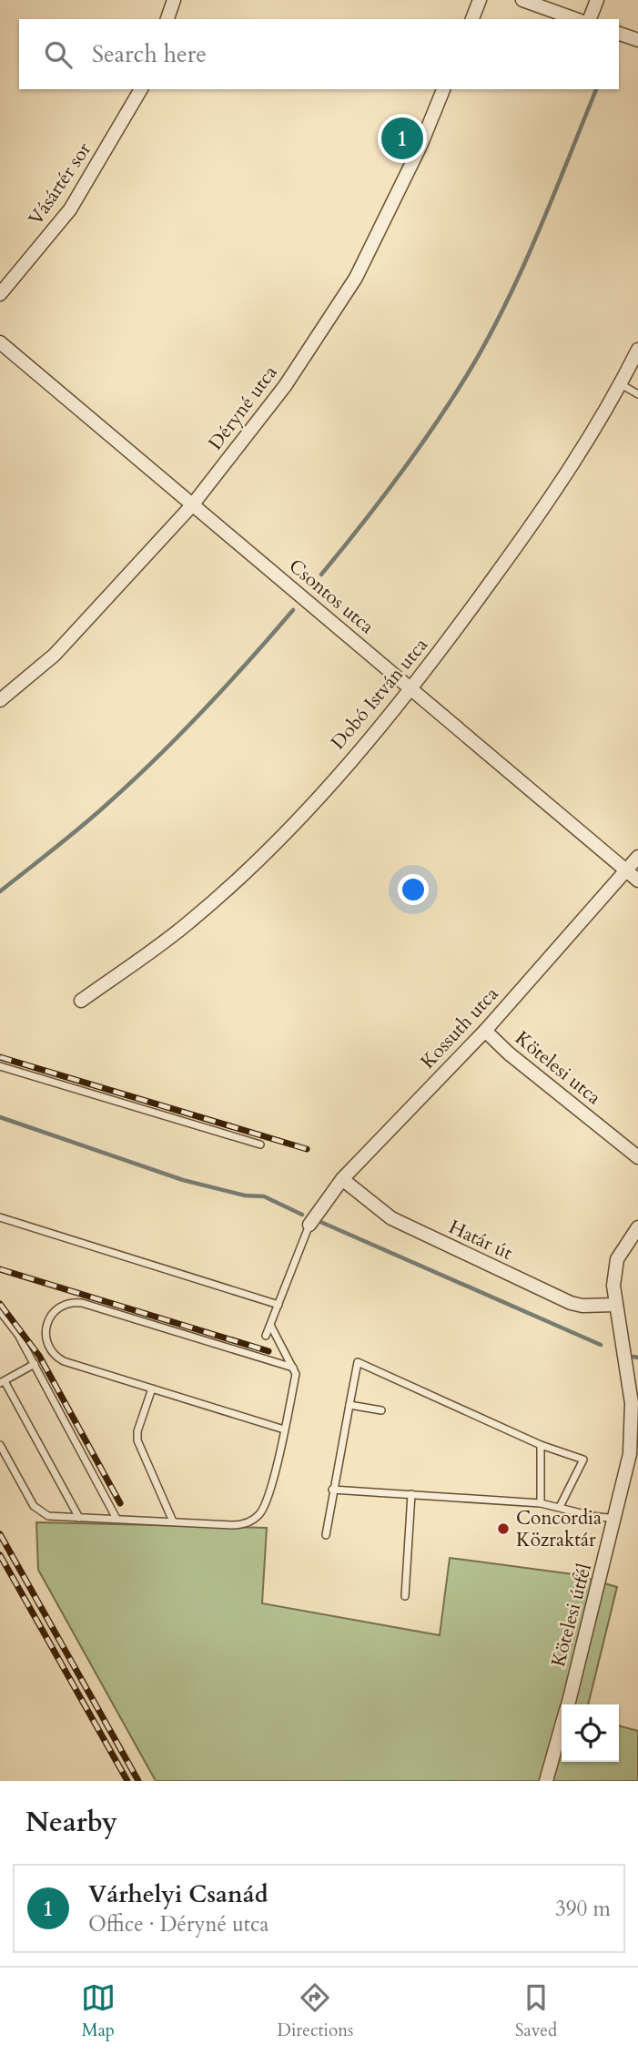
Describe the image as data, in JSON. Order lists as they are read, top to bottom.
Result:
{
  "streets": {
    "street": [
      "Vásártér sor",
      "Déryné utca",
      "Csontos utca",
      "Dobó István utca",
      "Kossuth utca",
      "Kötelesi utca",
      "Határ út",
      "Kötelesi útfél"
    ]
  },
  "crossings": [
    ["Déryné utca", "Csontos utca"],
    ["Csontos utca", "Dobó István utca"],
    ["Csontos utca", "Kossuth utca"],
    ["Kossuth utca", "Kötelesi utca"],
    ["Kossuth utca", "Határ út"],
    ["Határ út", "Kötelesi útfél"]
  ],
  "places": ["Concordia Közraktár"],
  "page": {
    "search": "Search here",
    "pins": "1",
    "heading": "Nearby",
    "list": [
      {
        "mark": "1",
        "name": "Várhelyi Csanád",
        "note": "Office · Déryné utca",
        "value": "390 m"
      }
    ],
    "nav": ["Map", "Directions", "Saved"]
  }
}
